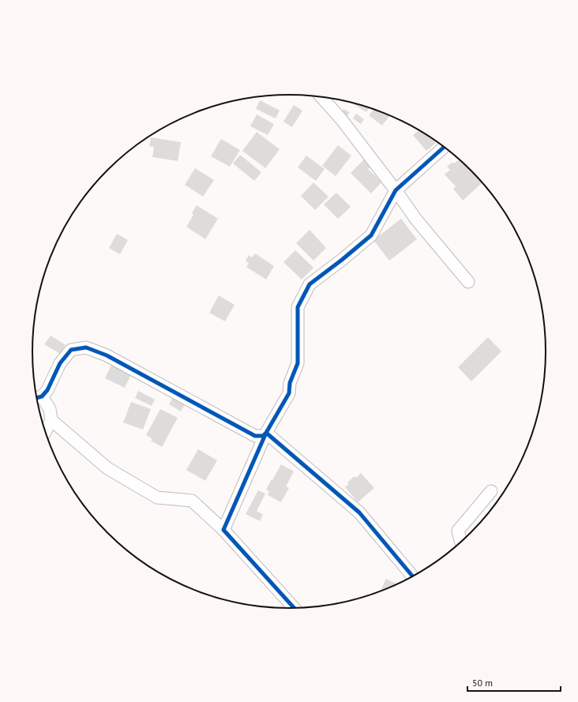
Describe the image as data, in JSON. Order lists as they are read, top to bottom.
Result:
{
  "scale_bar": "50 m"
}
